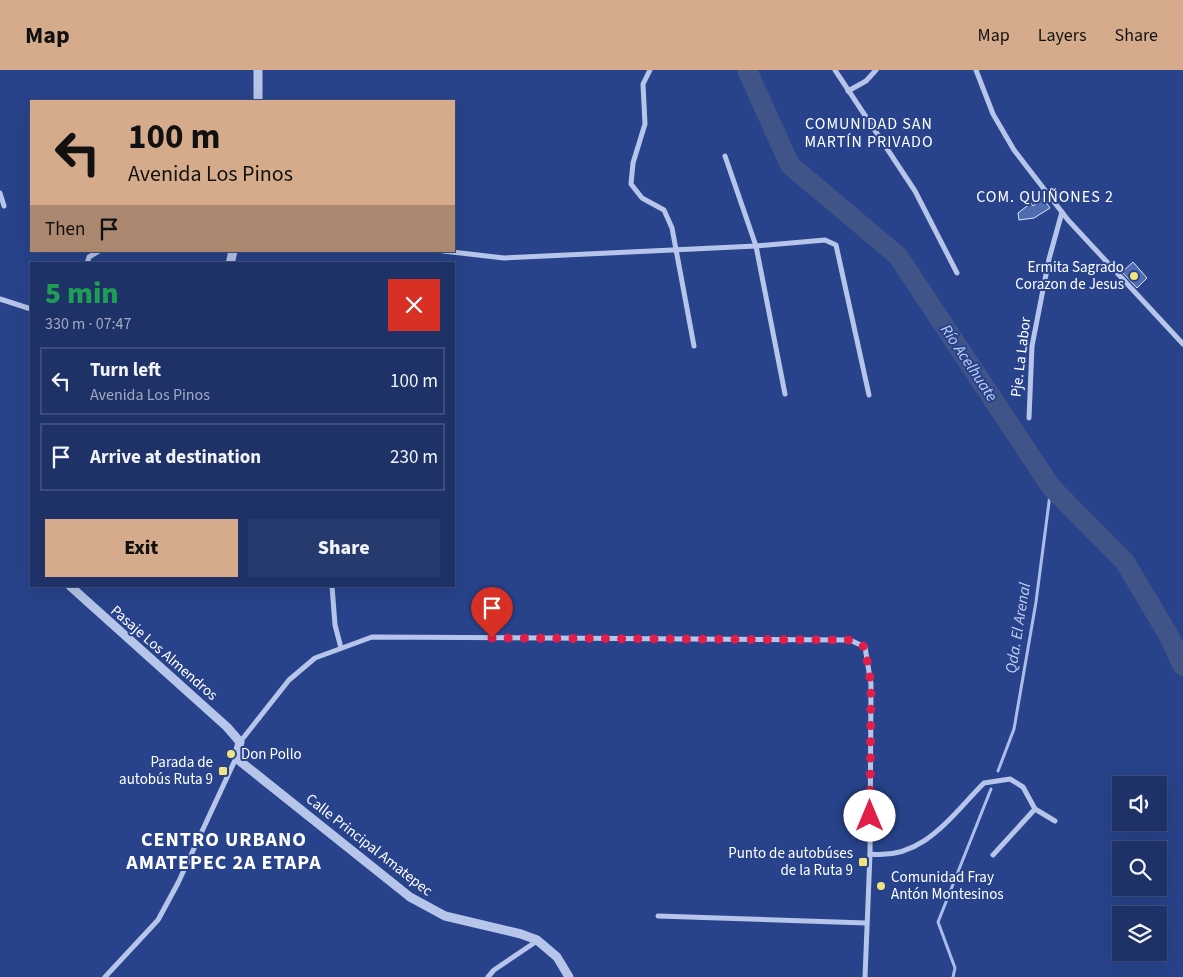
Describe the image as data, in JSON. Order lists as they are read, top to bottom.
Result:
{
  "streets": {
    "street": ["Pje. La Labor", "Pasaje Los Almendros", "Calle Principal Amatepec"]
  },
  "districts": ["COMUNIDAD SAN MARTÍN PRIVADO", "COM. QUIÑONES 2", "CENTRO URBANO AMATEPEC 2A ETAPA"],
  "water": ["Río Acelhuate", "Qda. El Arenal"],
  "places": {
    "other": ["Ermita Sagrado Corazon de Jesus", "Don Pollo", "Comunidad Fray Antón Montesinos"],
    "transit": ["Parada de autobús Ruta 9", "Punto de autobúses de la Ruta 9"]
  },
  "page": {
    "header": "Map",
    "nav": ["Map", "Layers", "Share"],
    "turn": ["100 m", "Avenida Los Pinos"],
    "then": "Then",
    "heading": ["5 min", "330 m · 07:47"],
    "list": [
      {
        "name": "Turn left",
        "note": "Avenida Los Pinos",
        "value": "100 m"
      },
      {
        "name": "Arrive at destination",
        "value": "230 m"
      }
    ],
    "buttons": ["Exit", "Share"]
  }
}
